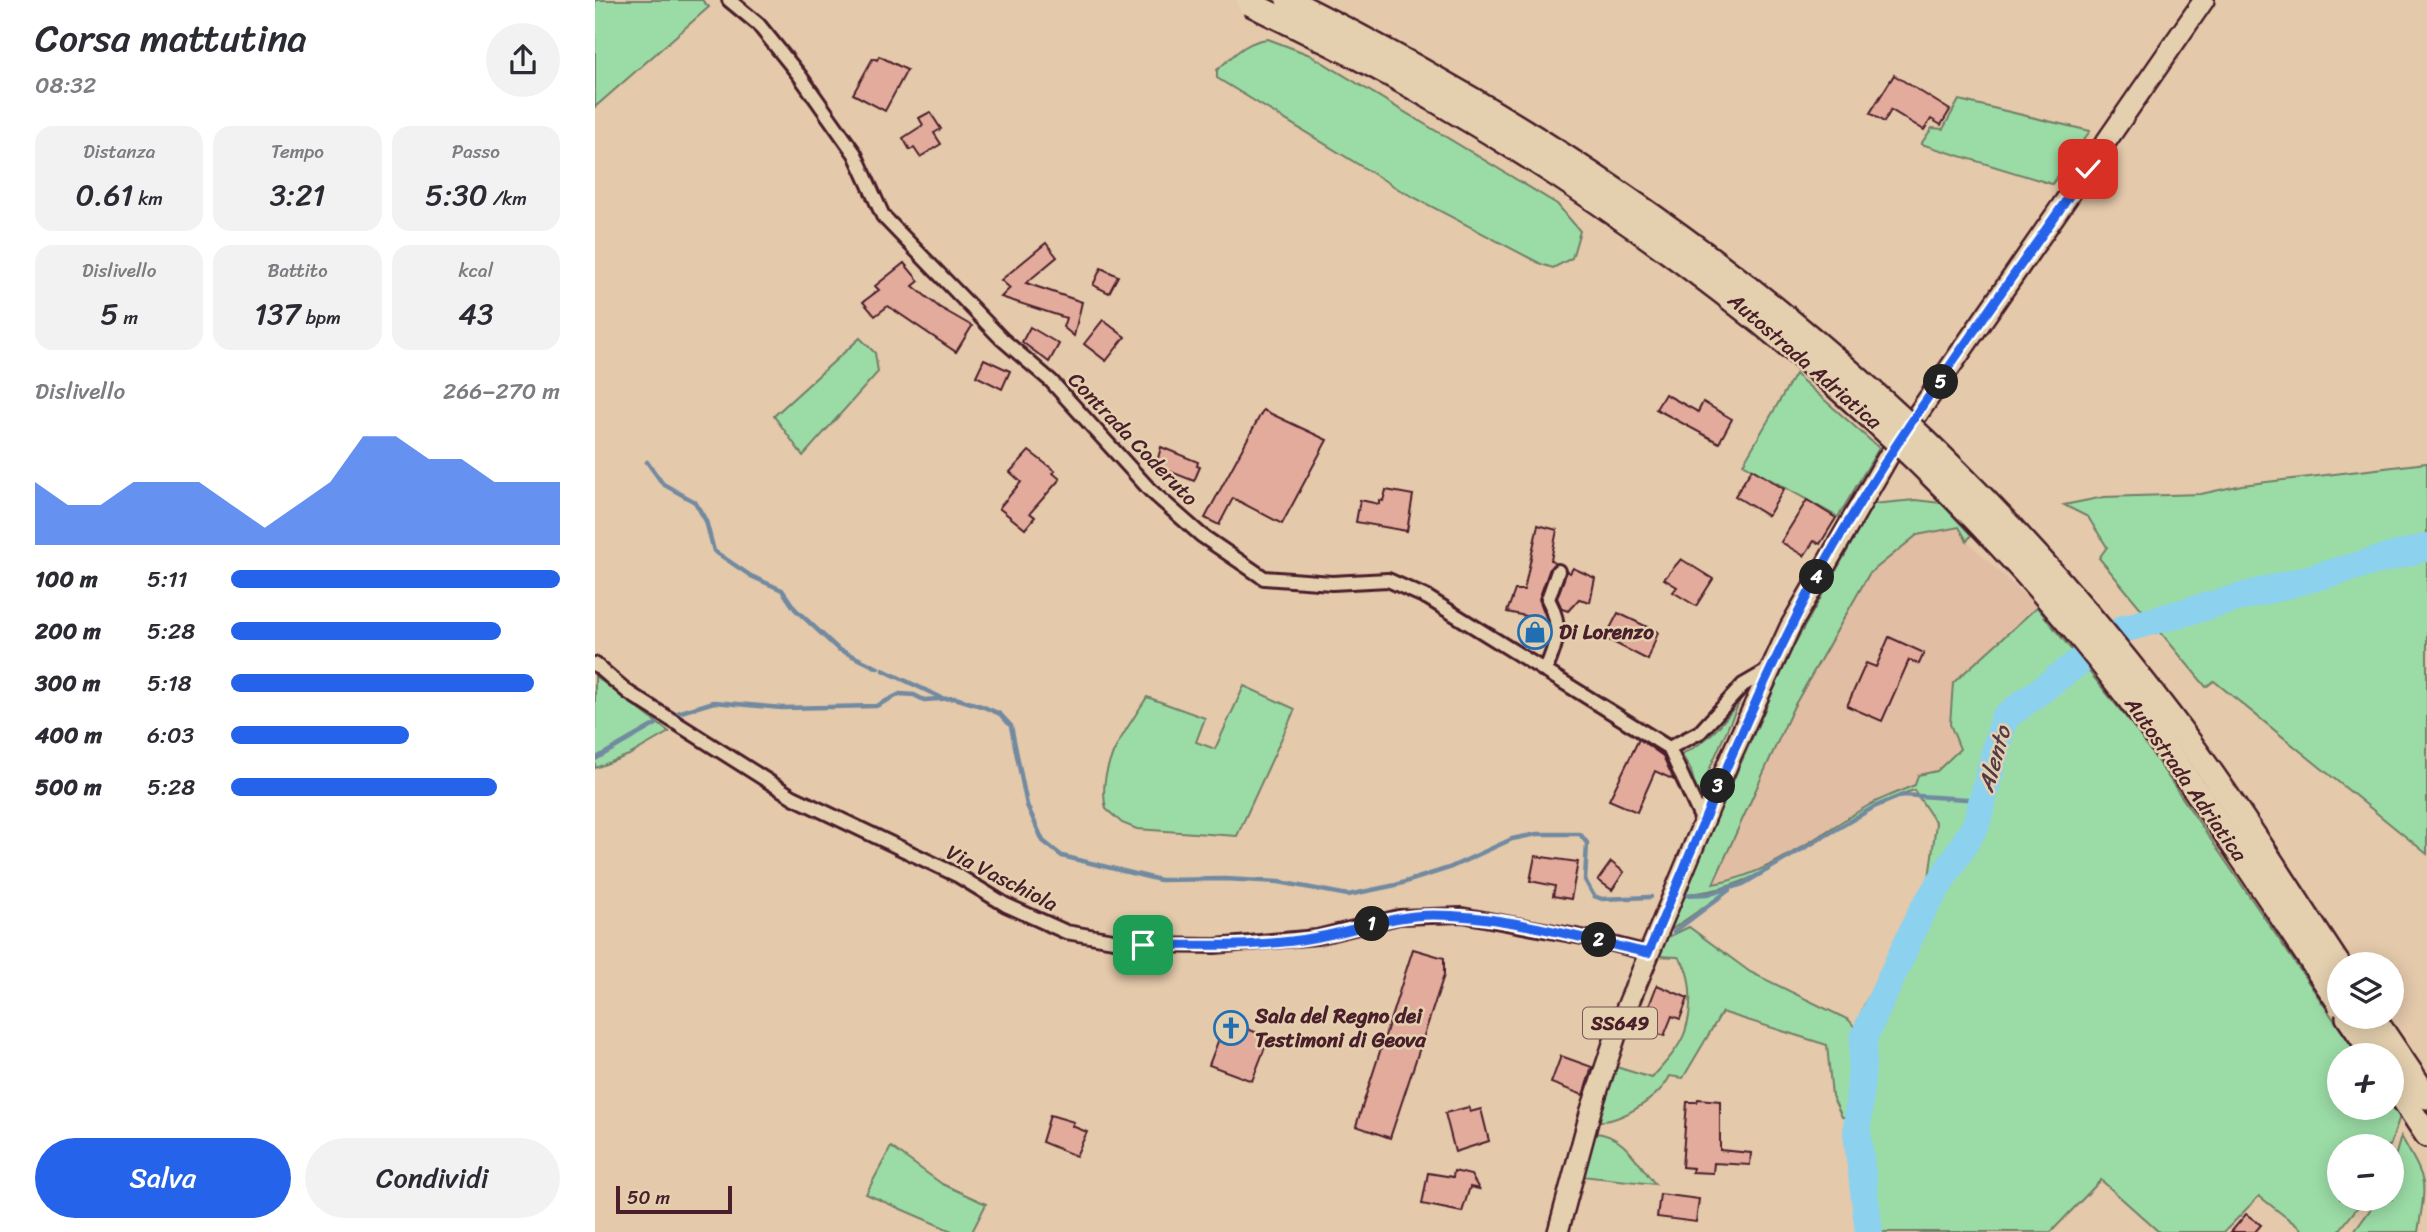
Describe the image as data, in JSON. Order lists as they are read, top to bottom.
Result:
{
  "streets": {
    "highway": ["Autostrada Adriatica"],
    "main road": ["SS649"],
    "street": ["Contrada Coderuto", "Via Vaschiola"]
  },
  "crossings": [
    ["Via Vaschiola", "SS649"]
  ],
  "water": ["Alento"],
  "places": {
    "shop": ["Di Lorenzo"],
    "church": ["Sala del Regno dei Testimoni di Geova"]
  },
  "scale_bar": "50 m",
  "page": {
    "heading": ["Corsa mattutina", "08:32"],
    "stats": [
      ["Distanza", "0.61 km"],
      ["Tempo", "3:21"],
      ["Passo", "5:30 /km"],
      ["Dislivello", "5 m"],
      ["Battito", "137 bpm"],
      ["kcal", "43"]
    ],
    "chart": ["Dislivello", "266–270 m"],
    "pins": [
      "5",
      "4",
      "3",
      "1",
      "2"
    ],
    "list": [
      {
        "name": "100 m",
        "note": "5:11"
      },
      {
        "name": "200 m",
        "note": "5:28"
      },
      {
        "name": "300 m",
        "note": "5:18"
      },
      {
        "name": "400 m",
        "note": "6:03"
      },
      {
        "name": "500 m",
        "note": "5:28"
      }
    ],
    "map_buttons": ["+", "−"],
    "buttons": ["Salva", "Condividi"],
    "scale": "50 m"
  }
}
